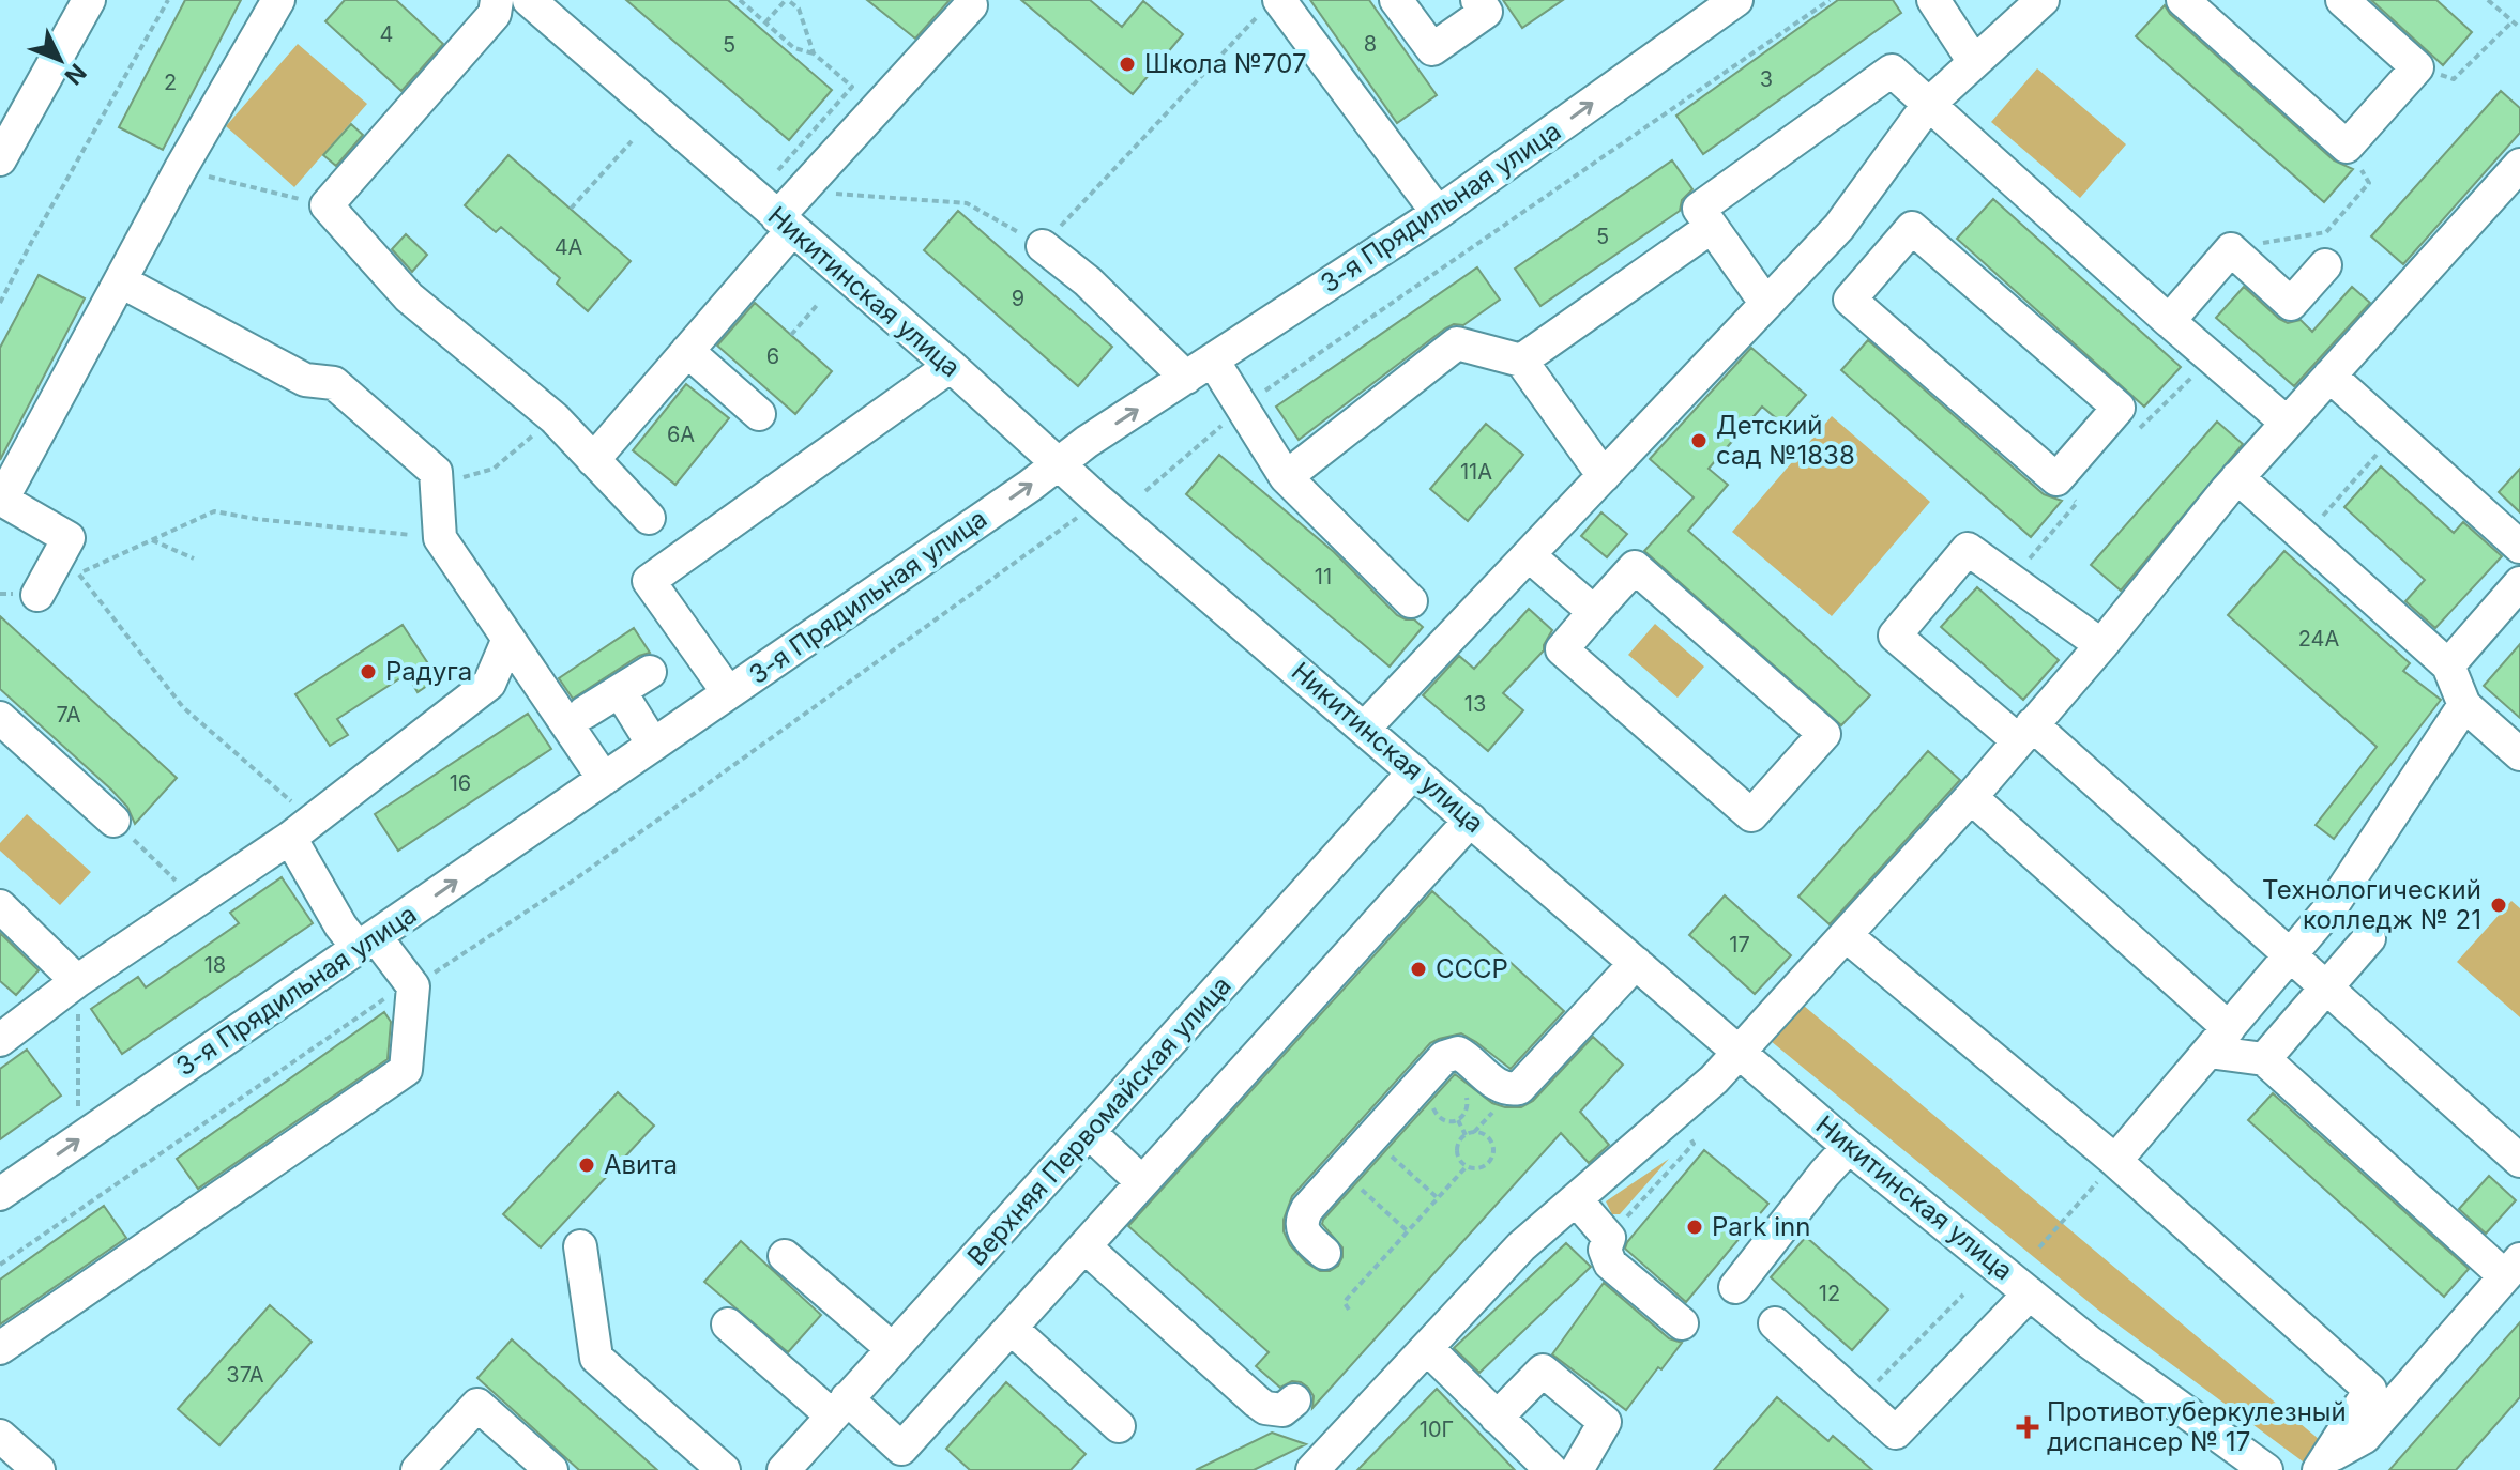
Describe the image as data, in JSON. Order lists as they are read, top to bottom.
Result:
{
  "streets": {
    "street": ["3-я Прядильная улица", "Никитинская улица", "Верхняя Первомайская улица"]
  },
  "crossings": [
    ["3-я Прядильная улица", "Никитинская улица"],
    ["Никитинская улица", "Верхняя Первомайская улица"]
  ],
  "places": {
    "other": [
      "Школа №707",
      "Детский сад №1838",
      "Радуга",
      "Технологический колледж № 21",
      "СССР",
      "Авита",
      "Park inn"
    ],
    "health": ["Противотуберкулезный диспансер № 17"]
  },
  "house_numbers": [
    "4",
    "8",
    "5",
    "3",
    "2",
    "5",
    "4А",
    "9",
    "6",
    "6А",
    "11А",
    "11",
    "24А",
    "13",
    "7А",
    "16",
    "17",
    "18",
    "12",
    "37А",
    "10Г"
  ],
  "north": "bottom right"
}
